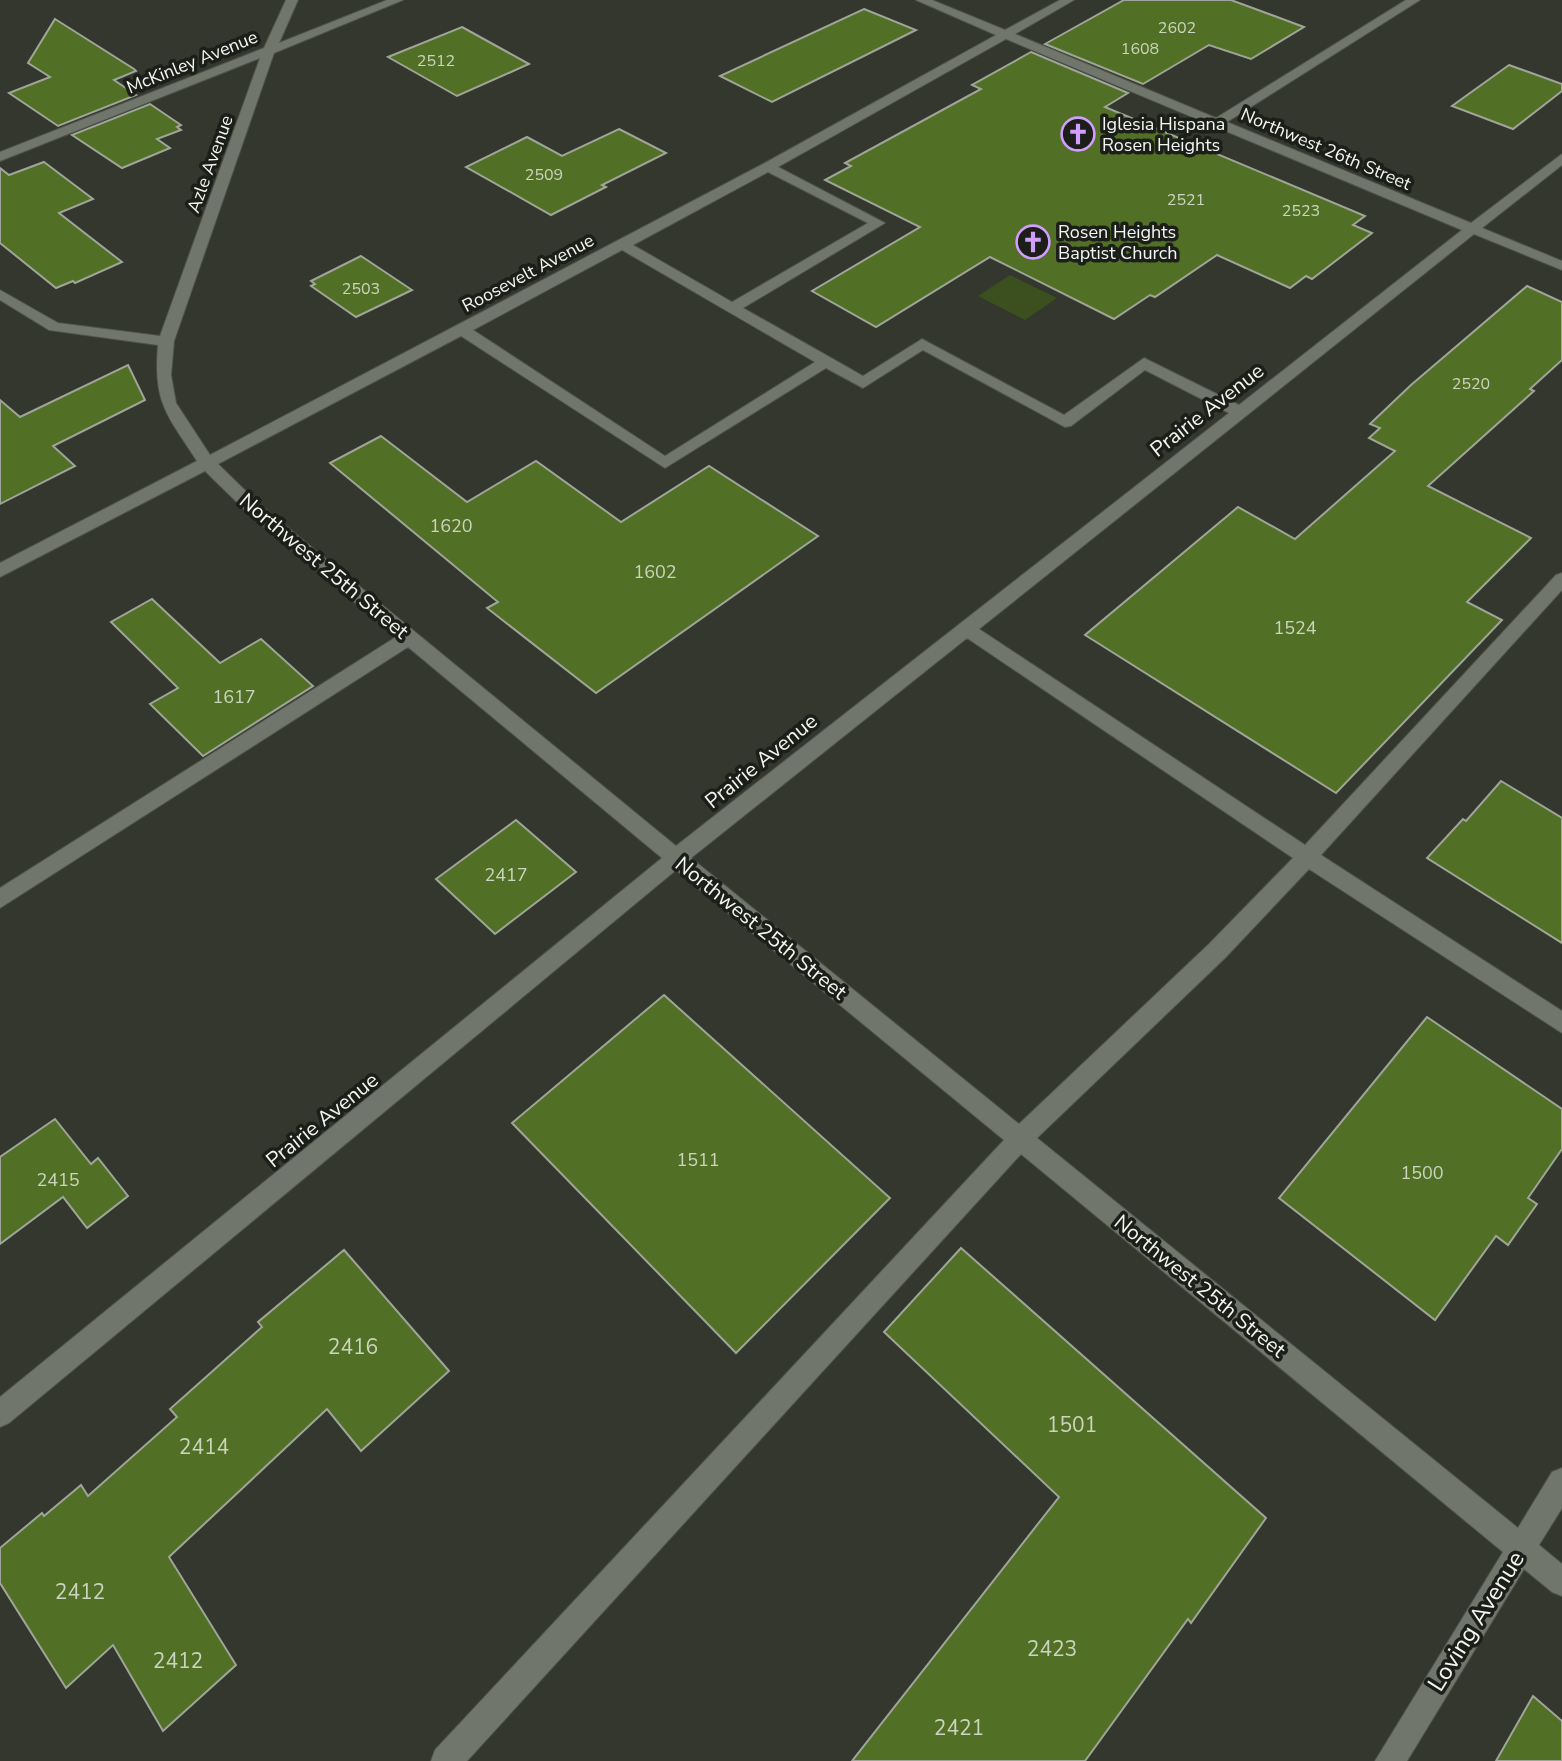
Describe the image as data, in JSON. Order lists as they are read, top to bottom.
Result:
{
  "streets": {
    "street": [
      "McKinley Avenue",
      "Northwest 26th Street",
      "Azle Avenue",
      "Roosevelt Avenue",
      "Prairie Avenue",
      "Northwest 25th Street",
      "Loving Avenue"
    ]
  },
  "crossings": [
    ["McKinley Avenue", "Azle Avenue"],
    ["Northwest 26th Street", "Roosevelt Avenue"],
    ["Northwest 26th Street", "Prairie Avenue"],
    ["Azle Avenue", "Northwest 25th Street"],
    ["Roosevelt Avenue", "Northwest 25th Street"],
    ["Prairie Avenue", "Northwest 25th Street"],
    ["Northwest 25th Street", "Loving Avenue"]
  ],
  "places": {
    "church": ["Iglesia Hispana Rosen Heights", "Rosen Heights Baptist Church"]
  },
  "house_numbers": [
    "2602",
    "1608",
    "2512",
    "2509",
    "2521",
    "2523",
    "2503",
    "2520",
    "1620",
    "1602",
    "1524",
    "1617",
    "2417",
    "1511",
    "1500",
    "2415",
    "2416",
    "1501",
    "2414",
    "2412",
    "2423",
    "2412",
    "2421"
  ]
}
